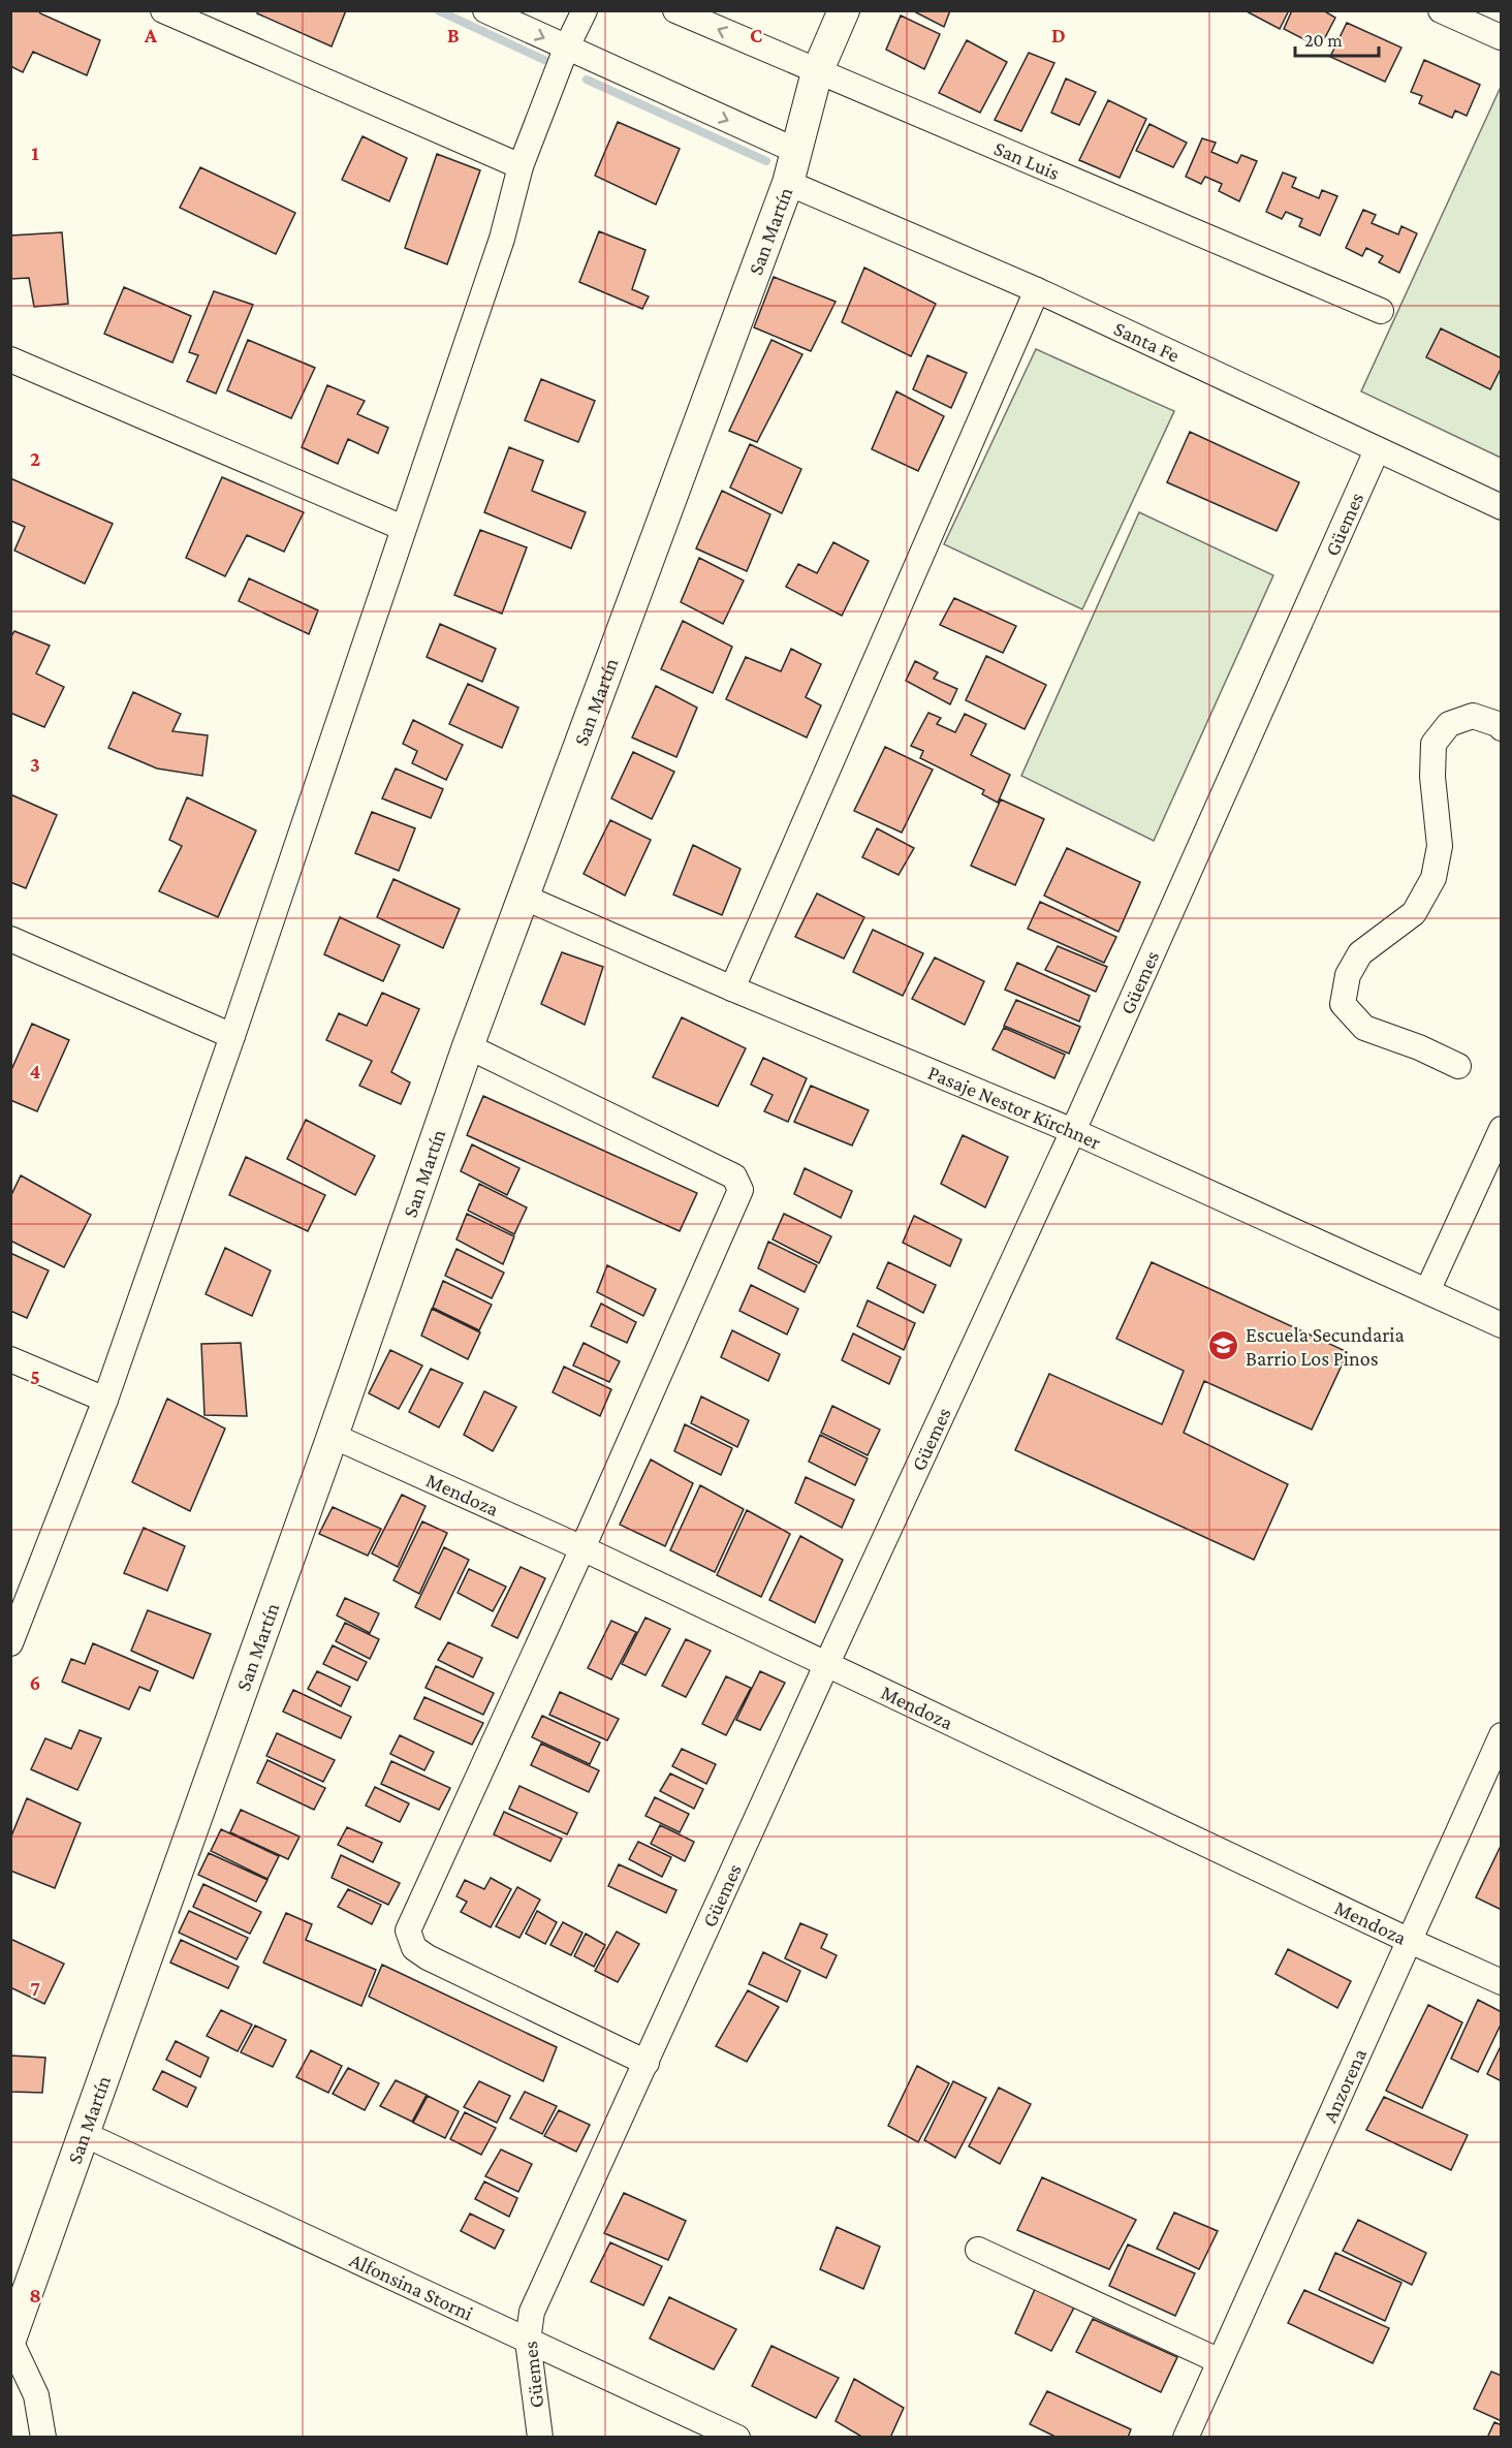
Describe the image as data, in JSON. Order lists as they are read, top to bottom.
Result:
{
  "streets": {
    "street": [
      "San Luis",
      "San Martín",
      "Santa Fe",
      "Güemes",
      "Pasaje Nestor Kirchner",
      "Mendoza",
      "Anzorena",
      "Alfonsina Storni"
    ]
  },
  "crossings": [
    ["San Luis", "San Martín"],
    ["San Martín", "Santa Fe"],
    ["San Martín", "Pasaje Nestor Kirchner"],
    ["San Martín", "Mendoza"],
    ["San Martín", "Alfonsina Storni"],
    ["Santa Fe", "Güemes"],
    ["Güemes", "Pasaje Nestor Kirchner"],
    ["Güemes", "Mendoza"],
    ["Güemes", "Alfonsina Storni"],
    ["Mendoza", "Anzorena"]
  ],
  "places": {
    "school or university": ["Escuela Secundaria Barrio Los Pinos"]
  },
  "scale_bar": "20 m",
  "grid": {
    "columns": [
      "A",
      "B",
      "C",
      "D"
    ],
    "rows": [
      "1",
      "2",
      "3",
      "4",
      "5",
      "6",
      "7",
      "8"
    ]
  }
}
